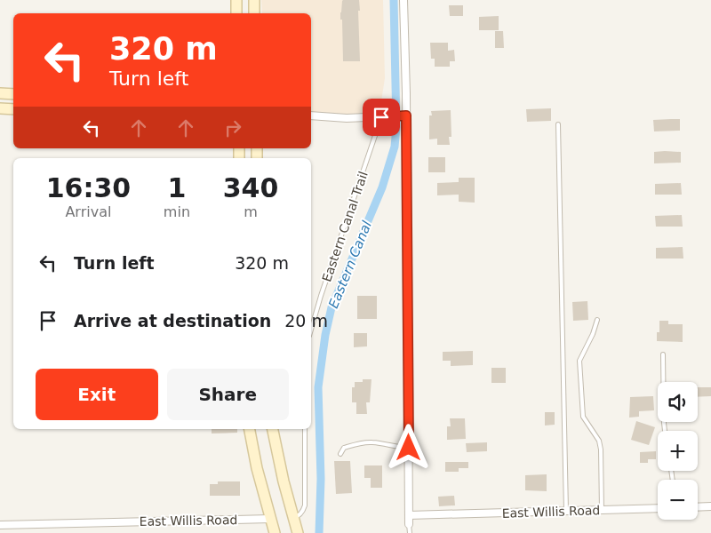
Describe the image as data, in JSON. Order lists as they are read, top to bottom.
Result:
{
  "streets": {
    "street": ["East Willis Road"],
    "lane": ["Eastern Canal Trail"]
  },
  "water": ["Eastern Canal"],
  "page": {
    "turn": ["320 m", "Turn left"],
    "eta": [
      "16:30",
      "Arrival",
      "1",
      "min",
      "340",
      "m"
    ],
    "list": [
      {
        "name": "Turn left",
        "value": "320 m"
      },
      {
        "name": "Arrive at destination",
        "value": "20 m"
      }
    ],
    "buttons": ["Exit", "Share"],
    "map_buttons": ["+", "−"]
  }
}
